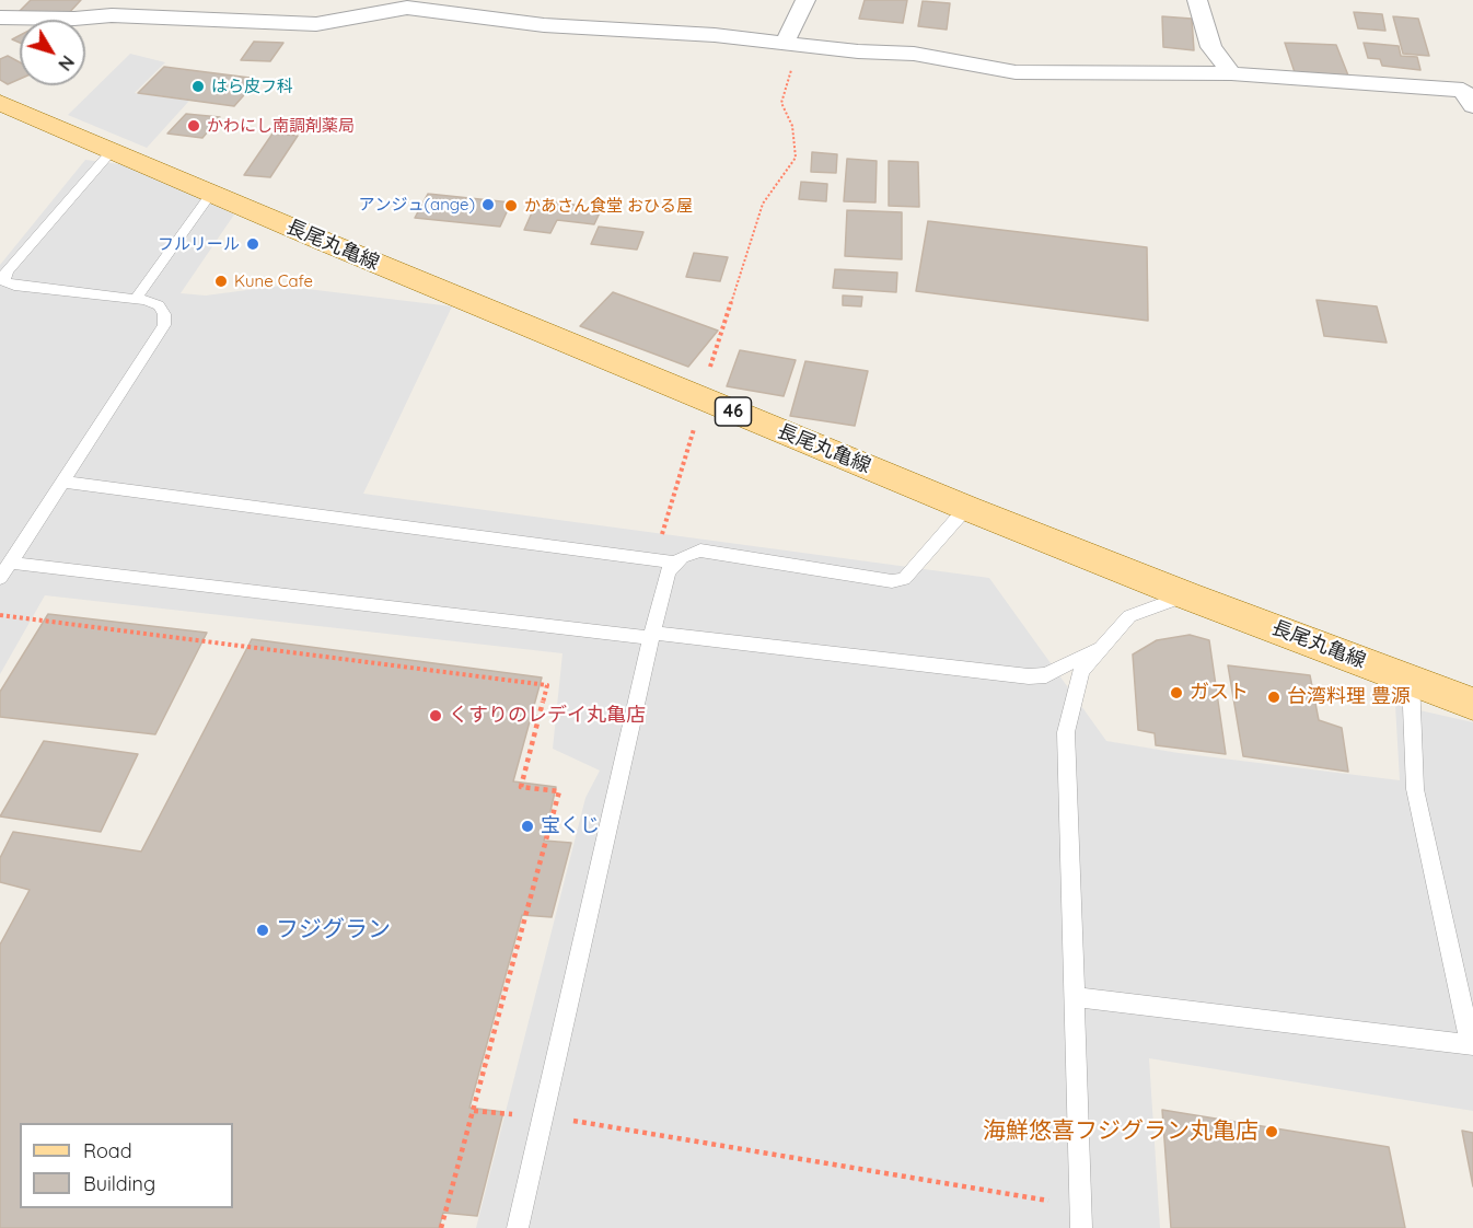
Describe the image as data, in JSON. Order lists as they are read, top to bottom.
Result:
{
  "streets": {
    "main road": ["長尾丸亀線", "46"]
  },
  "places": [
    "はら皮フ科",
    "かわにし南調剤薬局",
    "アンジュ(ange)",
    "かあさん食堂 おひる屋",
    "フルリール",
    "Kune Cafe",
    "ガスト",
    "台湾料理 豊源",
    "くすりのレデイ丸亀店",
    "宝くじ",
    "フジグラン",
    "海鮮悠喜フジグラン丸亀店"
  ],
  "legend": ["Road", "Building"],
  "north": "bottom right"
}
